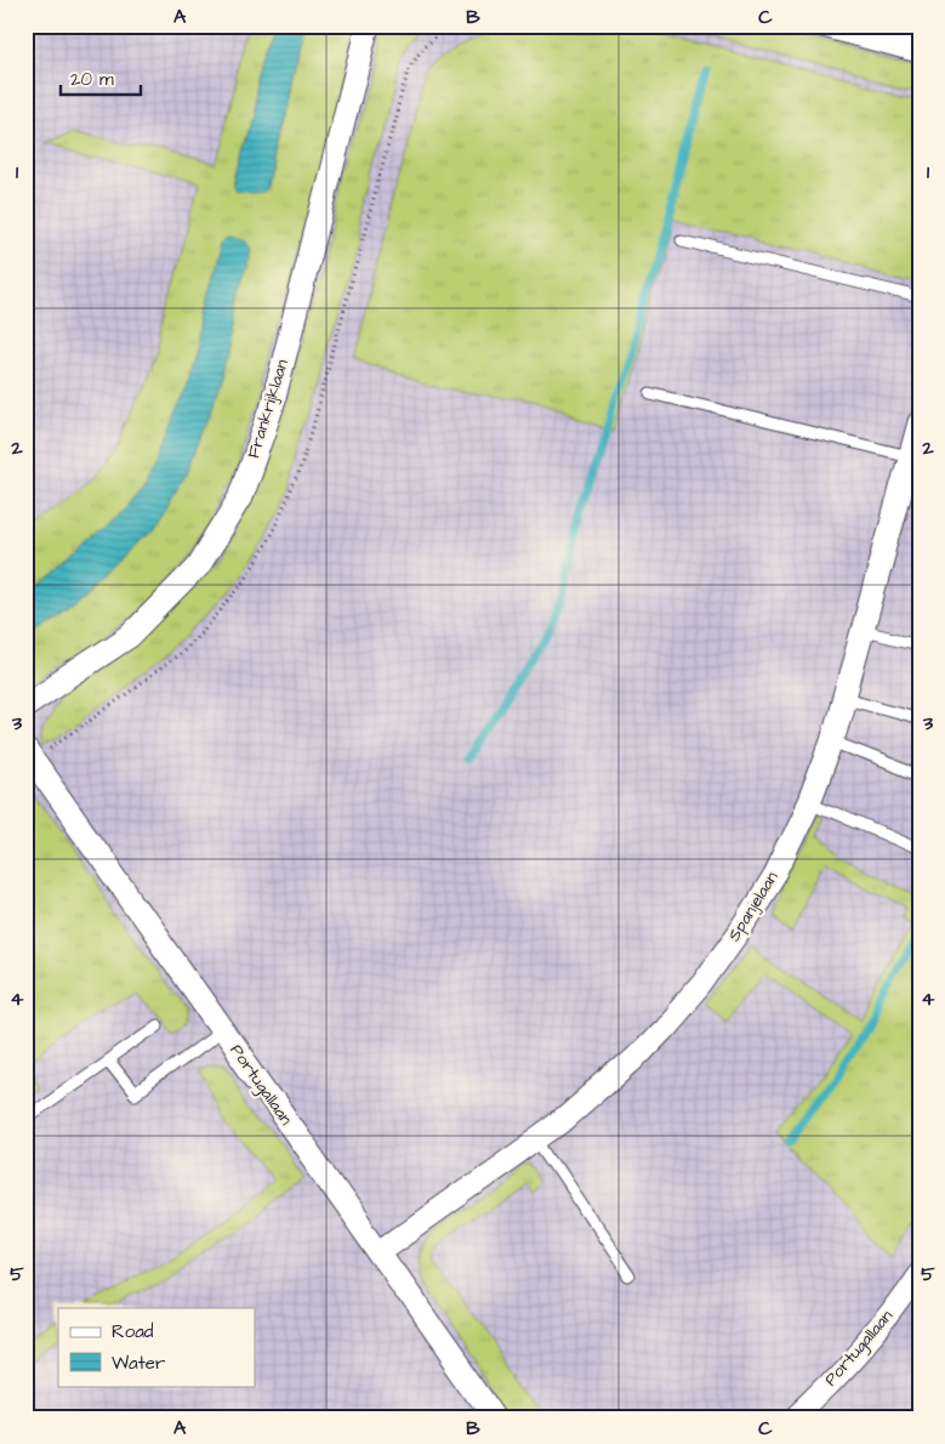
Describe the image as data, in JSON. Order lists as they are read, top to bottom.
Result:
{
  "streets": {
    "street": ["Frankrijklaan", "Spanjelaan", "Portugallaan"]
  },
  "crossings": [
    ["Spanjelaan", "Portugallaan"]
  ],
  "legend": ["Road", "Water"],
  "scale_bar": "20 m",
  "grid": {
    "columns": ["A", "B", "C"],
    "rows": [
      "1",
      "2",
      "3",
      "4",
      "5"
    ]
  }
}
